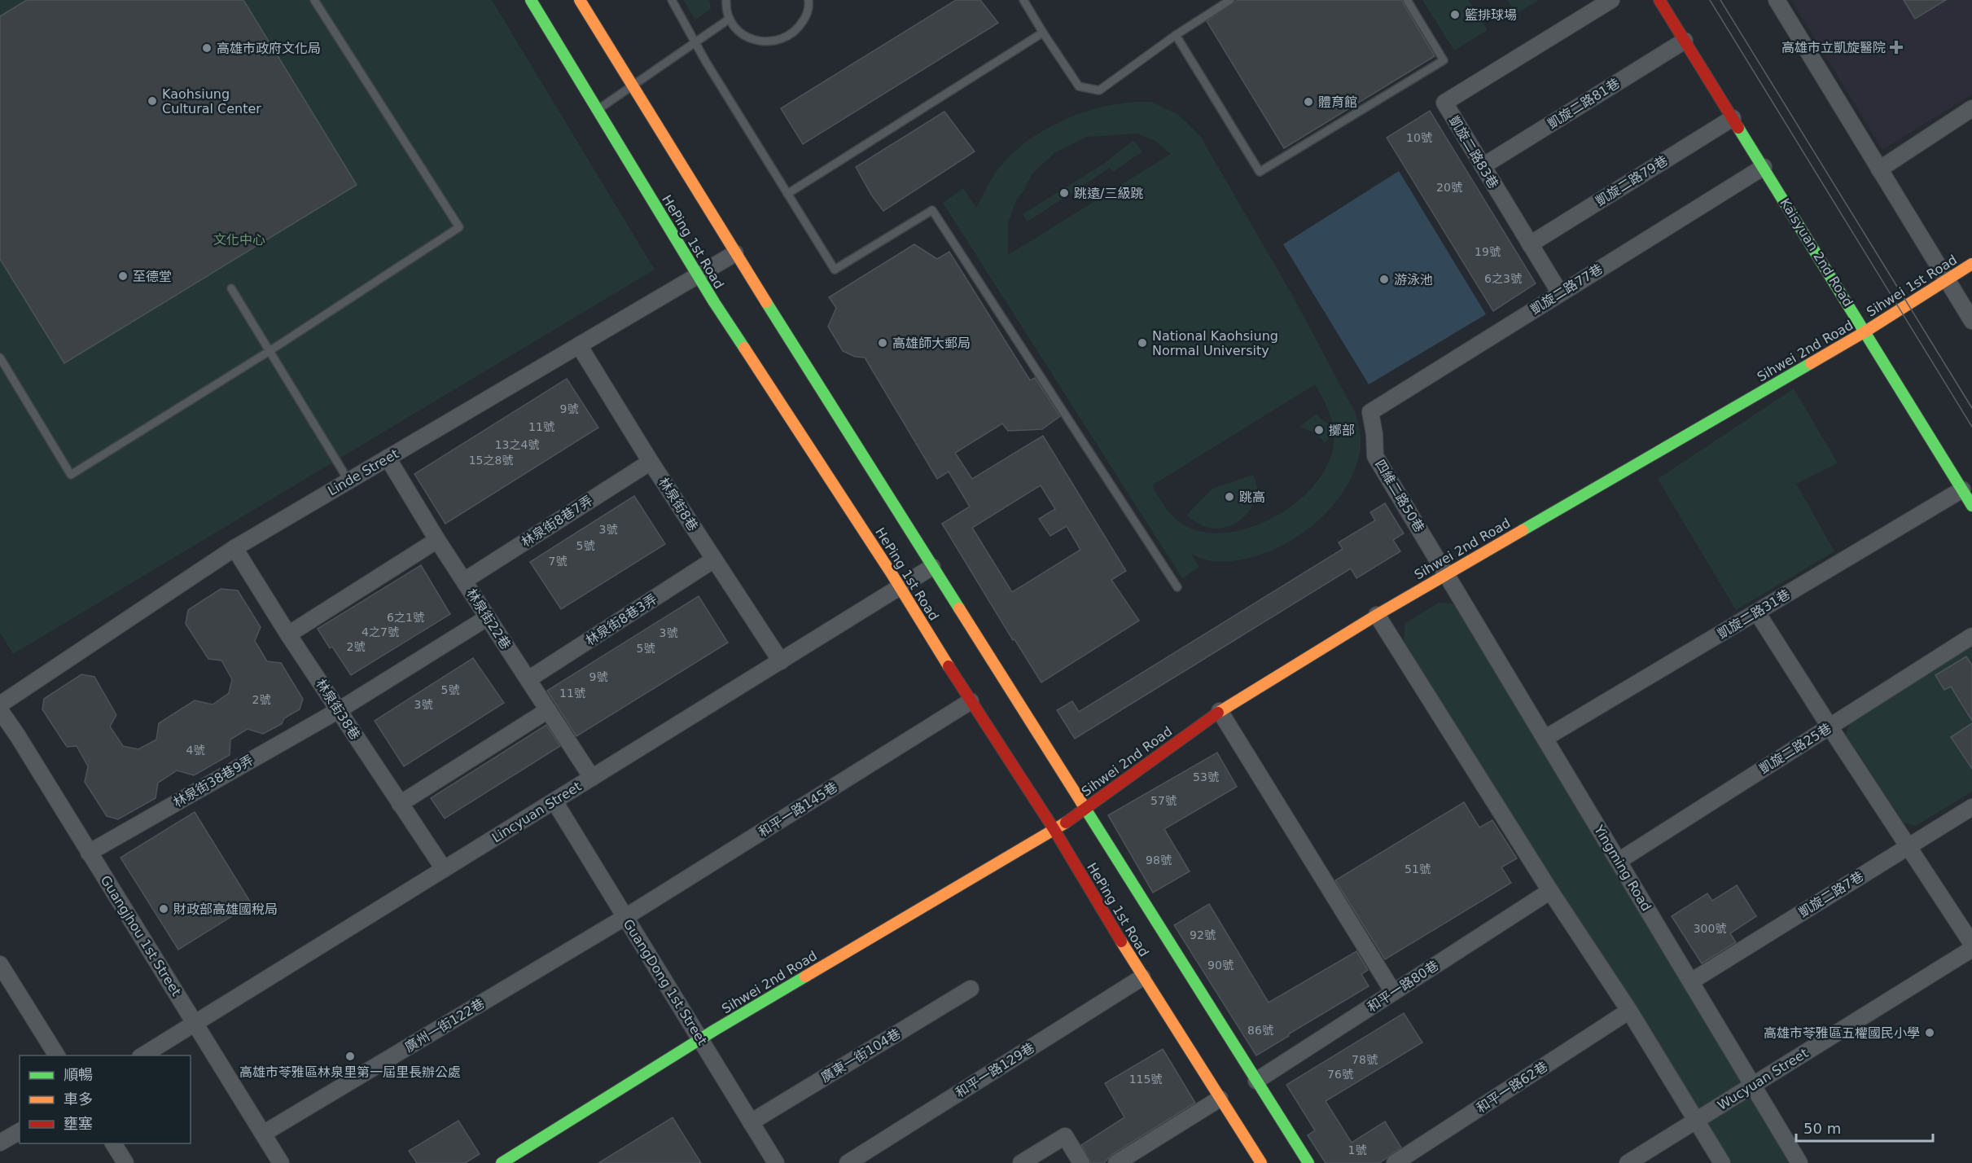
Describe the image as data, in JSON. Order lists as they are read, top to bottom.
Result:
{
  "streets": {
    "street": [
      "凱旋二路81巷",
      "凱旋二路83巷",
      "凱旋二路79巷",
      "HePing 1st Road",
      "Kaisyuan 2nd Road",
      "Sihwei 1st Road",
      "凱旋二路77巷",
      "Sihwei 2nd Road",
      "Linde Street",
      "四維二路50巷",
      "林泉街8巷",
      "林泉街8巷7弄",
      "凱旋二路31巷",
      "林泉街22巷",
      "林泉街8巷3弄",
      "林泉街38巷",
      "凱旋二路25巷",
      "林泉街38巷9弄",
      "和平一路145巷",
      "Lincyuan Street",
      "Yingming Road",
      "凱旋二路7巷",
      "Guangjhou 1st Street",
      "GuangDong 1st Street",
      "和平一路80巷",
      "廣州一街122巷",
      "廣東一街104巷",
      "和平一路129巷",
      "Wucyuan Street",
      "和平一路62巷"
    ]
  },
  "crossings": [
    ["凱旋二路81巷", "凱旋二路83巷"],
    ["凱旋二路81巷", "Kaisyuan 2nd Road"],
    ["凱旋二路83巷", "凱旋二路79巷"],
    ["凱旋二路83巷", "凱旋二路77巷"],
    ["凱旋二路79巷", "Kaisyuan 2nd Road"],
    ["HePing 1st Road", "Sihwei 2nd Road"],
    ["HePing 1st Road", "Linde Street"],
    ["HePing 1st Road", "和平一路145巷"],
    ["HePing 1st Road", "Lincyuan Street"],
    ["HePing 1st Road", "和平一路80巷"],
    ["HePing 1st Road", "和平一路129巷"],
    ["Kaisyuan 2nd Road", "Sihwei 1st Road"],
    ["Kaisyuan 2nd Road", "凱旋二路77巷"],
    ["Kaisyuan 2nd Road", "Sihwei 2nd Road"],
    ["Kaisyuan 2nd Road", "凱旋二路31巷"],
    ["Sihwei 1st Road", "Sihwei 2nd Road"],
    ["凱旋二路77巷", "四維二路50巷"],
    ["Sihwei 2nd Road", "四維二路50巷"],
    ["Sihwei 2nd Road", "Yingming Road"],
    ["Sihwei 2nd Road", "GuangDong 1st Street"],
    ["Linde Street", "林泉街8巷"],
    ["Linde Street", "林泉街22巷"],
    ["Linde Street", "林泉街38巷"],
    ["Linde Street", "Guangjhou 1st Street"],
    ["四維二路50巷", "Yingming Road"],
    ["林泉街8巷", "林泉街8巷7弄"],
    ["林泉街8巷", "林泉街8巷3弄"],
    ["林泉街8巷", "Lincyuan Street"],
    ["林泉街8巷7弄", "林泉街22巷"],
    ["凱旋二路31巷", "Yingming Road"],
    ["林泉街22巷", "林泉街8巷3弄"],
    ["林泉街22巷", "林泉街38巷9弄"],
    ["林泉街22巷", "Lincyuan Street"],
    ["林泉街38巷", "林泉街38巷9弄"],
    ["林泉街38巷", "Lincyuan Street"],
    ["凱旋二路25巷", "Yingming Road"],
    ["林泉街38巷9弄", "Guangjhou 1st Street"],
    ["和平一路145巷", "GuangDong 1st Street"],
    ["和平一路145巷", "廣州一街122巷"],
    ["Lincyuan Street", "Guangjhou 1st Street"],
    ["Lincyuan Street", "GuangDong 1st Street"],
    ["Yingming Road", "凱旋二路7巷"],
    ["Yingming Road", "Wucyuan Street"],
    ["Guangjhou 1st Street", "廣州一街122巷"],
    ["GuangDong 1st Street", "廣州一街122巷"],
    ["GuangDong 1st Street", "廣東一街104巷"]
  ],
  "parks": ["文化中心"],
  "places": {
    "other": [
      "籃排球場",
      "高雄市政府文化局",
      "Kaohsiung Cultural Center",
      "體育館",
      "跳遠/三級跳",
      "至德堂",
      "游泳池",
      "高雄師大郵局",
      "National Kaohsiung Normal University",
      "擲部",
      "跳高",
      "財政部高雄國稅局",
      "高雄市苓雅區五權國民小學",
      "高雄市苓雅區林泉里第一屆里長辦公處"
    ],
    "health": ["高雄市立凱旋醫院"]
  },
  "house_numbers": [
    "10號",
    "20號",
    "19號",
    "6之3號",
    "9號",
    "11號",
    "13之4號",
    "15之8號",
    "3號",
    "5號",
    "7號",
    "6之1號",
    "4之7號",
    "3號",
    "2號",
    "5號",
    "9號",
    "5號",
    "11號",
    "2號",
    "3號",
    "4號",
    "53號",
    "57號",
    "98號",
    "51號",
    "300號",
    "92號",
    "90號",
    "86號",
    "78號",
    "76號",
    "115號",
    "1號"
  ],
  "legend": ["順暢", "車多", "壅塞"],
  "scale_bar": "50 m"
}
